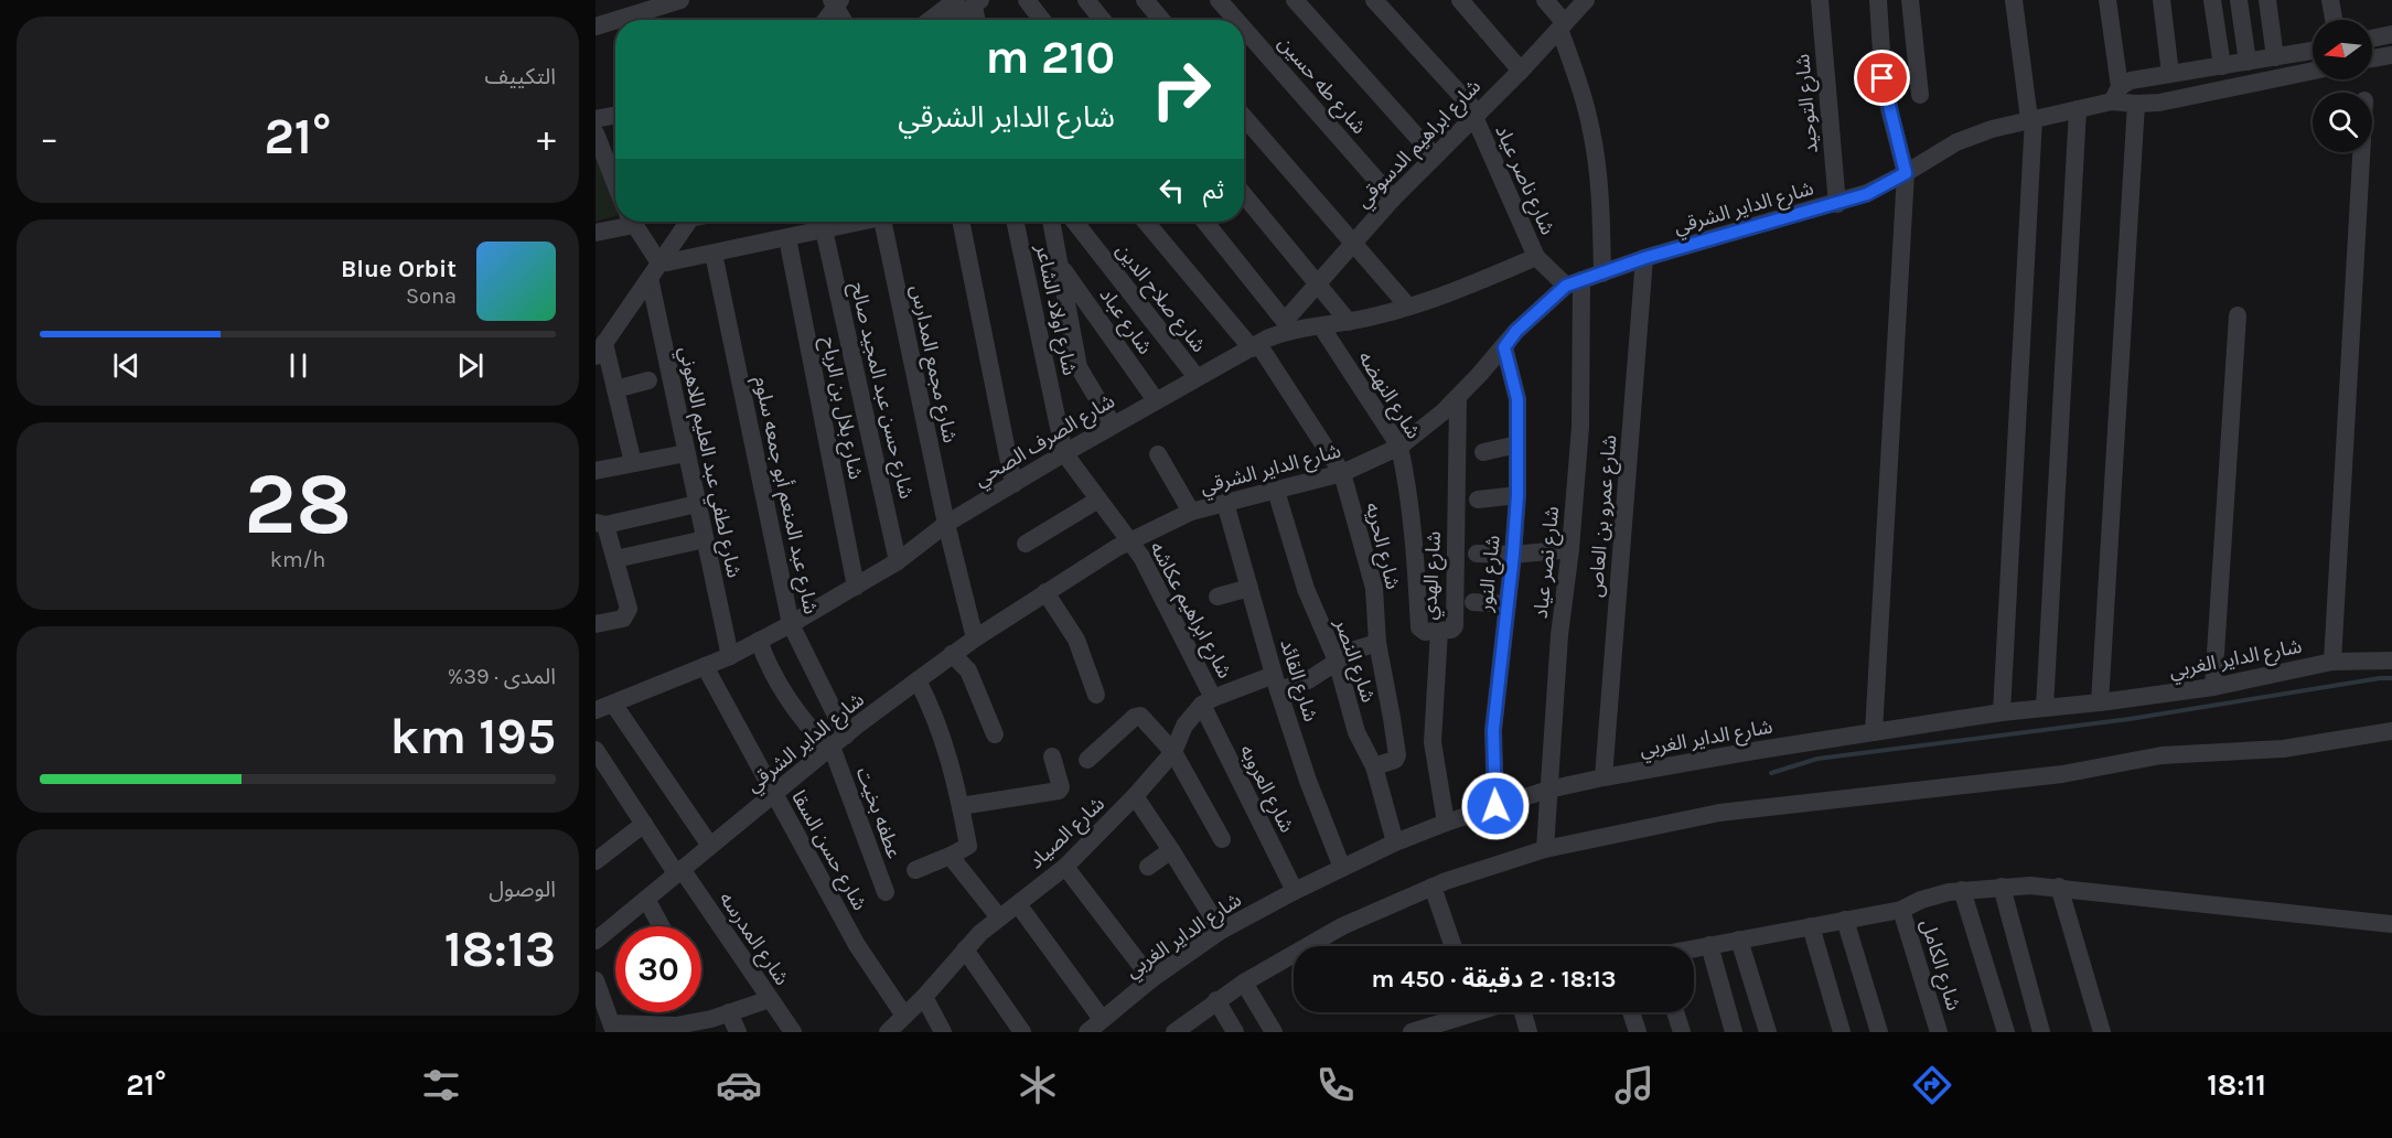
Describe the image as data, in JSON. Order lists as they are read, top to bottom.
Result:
{
  "streets": {
    "street": [
      "شارع طه حسين",
      "شارع التوحيد",
      "شارع ابراهيم الدسوقي",
      "شارع ناصر عياد",
      "شارع الداير الشرقي",
      "شارع صلاح الدين",
      "شارع اولاد الشاعر",
      "شارع عباد",
      "شارع مجمع المدارس",
      "شارع حسن عبد المجيد صالح",
      "شارع النهضه",
      "شارع بلال بن الرباح",
      "شارع الصرف الصحي",
      "شارع لطفي عبد العليم اللاهوني",
      "شارع عبد المنعم أبو جمعه سلوم",
      "شارع عمرو بن العاص",
      "شارع الحريه",
      "شارع نصر عياد",
      "شارع النور",
      "شارع الهدي",
      "شارع ابراهيم عكاشه",
      "شارع الداير الغربي",
      "شارع النصر",
      "شارع القائد",
      "شارع العروبه",
      "عطفه بخيت",
      "شارع الصياد",
      "شارع حسن السقا",
      "شارع المدرسه",
      "شارع الكامل"
    ]
  },
  "crossings": [
    ["شارع طه حسين", "شارع ابراهيم الدسوقي"],
    ["شارع التوحيد", "شارع الداير الشرقي"],
    ["شارع ابراهيم الدسوقي", "شارع ناصر عياد"],
    ["شارع ابراهيم الدسوقي", "شارع الصرف الصحي"],
    ["شارع ناصر عياد", "شارع الداير الشرقي"],
    ["شارع ناصر عياد", "شارع الصرف الصحي"],
    ["شارع ناصر عياد", "شارع نصر عياد"],
    ["شارع الداير الشرقي", "شارع مجمع المدارس"],
    ["شارع الداير الشرقي", "شارع النهضه"],
    ["شارع الداير الشرقي", "شارع عبد المنعم أبو جمعه سلوم"],
    ["شارع الداير الشرقي", "شارع عمرو بن العاص"],
    ["شارع الداير الشرقي", "شارع الحريه"],
    ["شارع الداير الشرقي", "شارع نصر عياد"],
    ["شارع الداير الشرقي", "شارع النور"],
    ["شارع الداير الشرقي", "شارع الهدي"],
    ["شارع الداير الشرقي", "شارع ابراهيم عكاشه"],
    ["شارع الداير الشرقي", "شارع النصر"],
    ["شارع الداير الشرقي", "شارع القائد"],
    ["شارع الداير الشرقي", "عطفه بخيت"],
    ["شارع الداير الشرقي", "شارع حسن السقا"],
    ["شارع الداير الشرقي", "شارع المدرسه"],
    ["شارع صلاح الدين", "شارع الصرف الصحي"],
    ["شارع اولاد الشاعر", "شارع الصرف الصحي"],
    ["شارع اولاد الشاعر", "شارع ابراهيم عكاشه"],
    ["شارع عباد", "شارع الصرف الصحي"],
    ["شارع مجمع المدارس", "شارع الصرف الصحي"],
    ["شارع حسن عبد المجيد صالح", "شارع الصرف الصحي"],
    ["شارع النهضه", "شارع الصرف الصحي"],
    ["شارع النهضه", "شارع الهدي"],
    ["شارع بلال بن الرباح", "شارع الصرف الصحي"],
    ["شارع الصرف الصحي", "شارع لطفي عبد العليم اللاهوني"],
    ["شارع الصرف الصحي", "شارع عبد المنعم أبو جمعه سلوم"],
    ["شارع الصرف الصحي", "شارع الحريه"],
    ["شارع الصرف الصحي", "شارع ابراهيم عكاشه"],
    ["شارع الصرف الصحي", "شارع حسن السقا"],
    ["شارع عبد المنعم أبو جمعه سلوم", "عطفه بخيت"],
    ["شارع عمرو بن العاص", "شارع الداير الغربي"],
    ["شارع الحريه", "شارع النصر"],
    ["شارع نصر عياد", "شارع الداير الغربي"],
    ["شارع النور", "شارع الداير الغربي"],
    ["شارع الهدي", "شارع الداير الغربي"],
    ["شارع ابراهيم عكاشه", "شارع العروبه"],
    ["شارع ابراهيم عكاشه", "شارع الصياد"],
    ["شارع الداير الغربي", "شارع النصر"],
    ["شارع الداير الغربي", "شارع القائد"],
    ["شارع الداير الغربي", "شارع العروبه"],
    ["شارع العروبه", "شارع الصياد"],
    ["شارع الصياد", "شارع حسن السقا"]
  ],
  "north": "left",
  "page": {
    "tile": [
      "التكييف",
      ["28", "km/h"],
      ["المدى · 39%", "195 km"],
      ["الوصول", "18:13"]
    ],
    "turn": ["210 m", "شارع الداير الشرقي"],
    "heat": ["−", "21°", "+"],
    "then": "ثم",
    "song": ["Blue Orbit", "Sona"],
    "limit": "30",
    "trip": "18:13 · 2 دقيقة · 450 m",
    "tabs": ["18:11", "21°"]
  }
}
